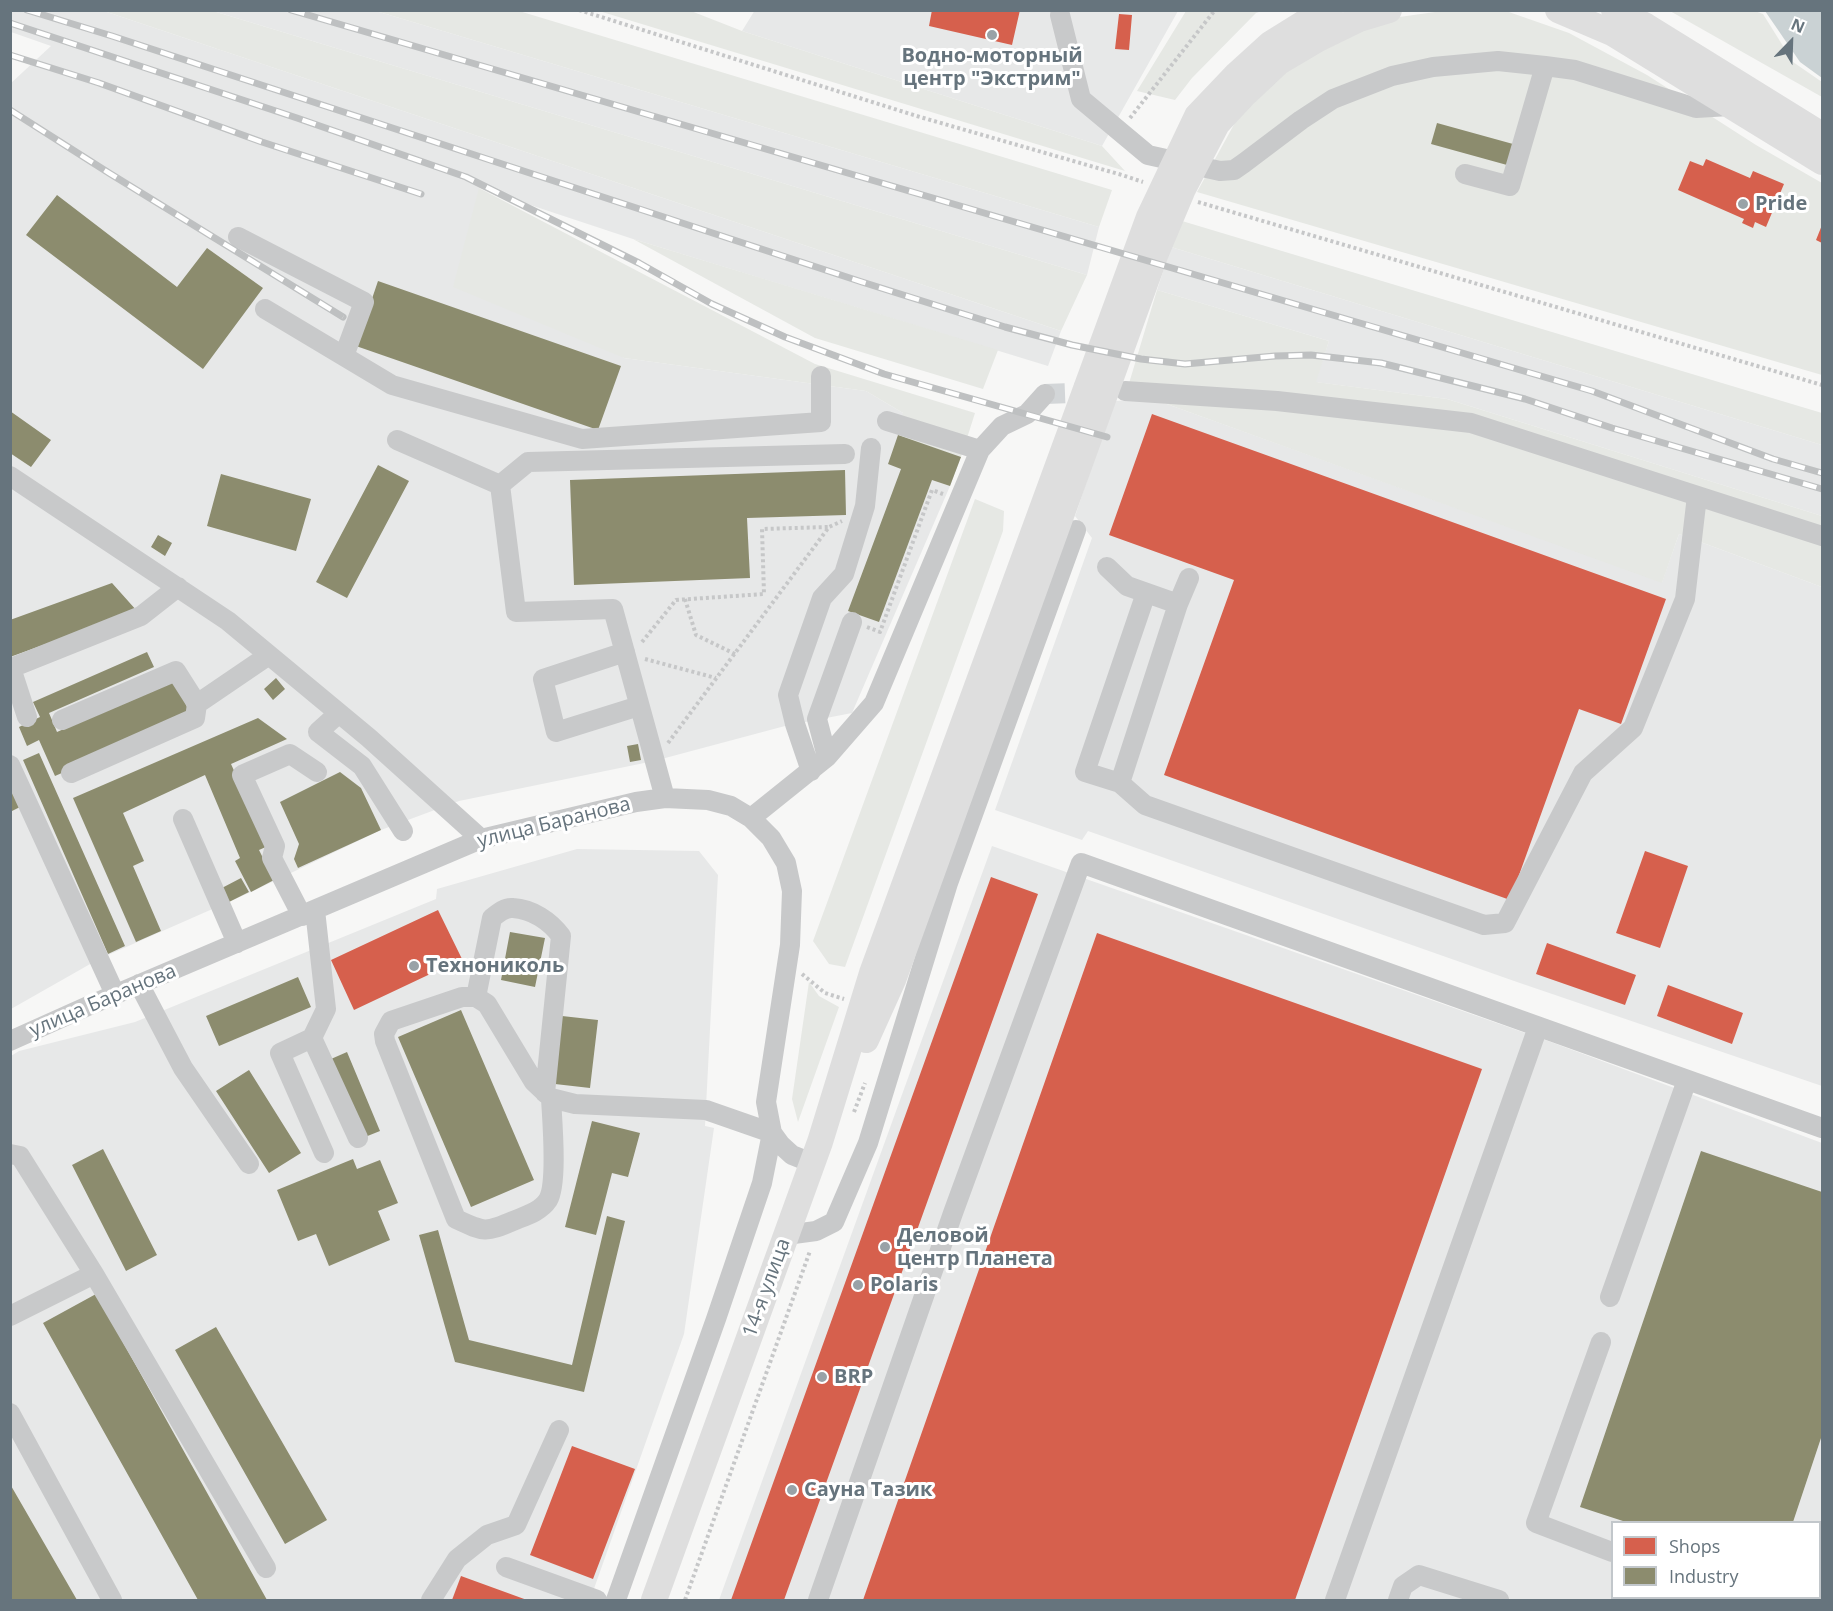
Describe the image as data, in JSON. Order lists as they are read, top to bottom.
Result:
{
  "streets": {
    "main road": ["14-я улица"],
    "street": ["улица Баранова"]
  },
  "places": [
    "Водно-моторный центр \"Экстрим\"",
    "Pride",
    "Технониколь",
    "Деловой центр Планета",
    "Polaris",
    "BRP",
    "Сауна Тазик"
  ],
  "legend": ["Shops", "Industry"],
  "north": "top right"
}
